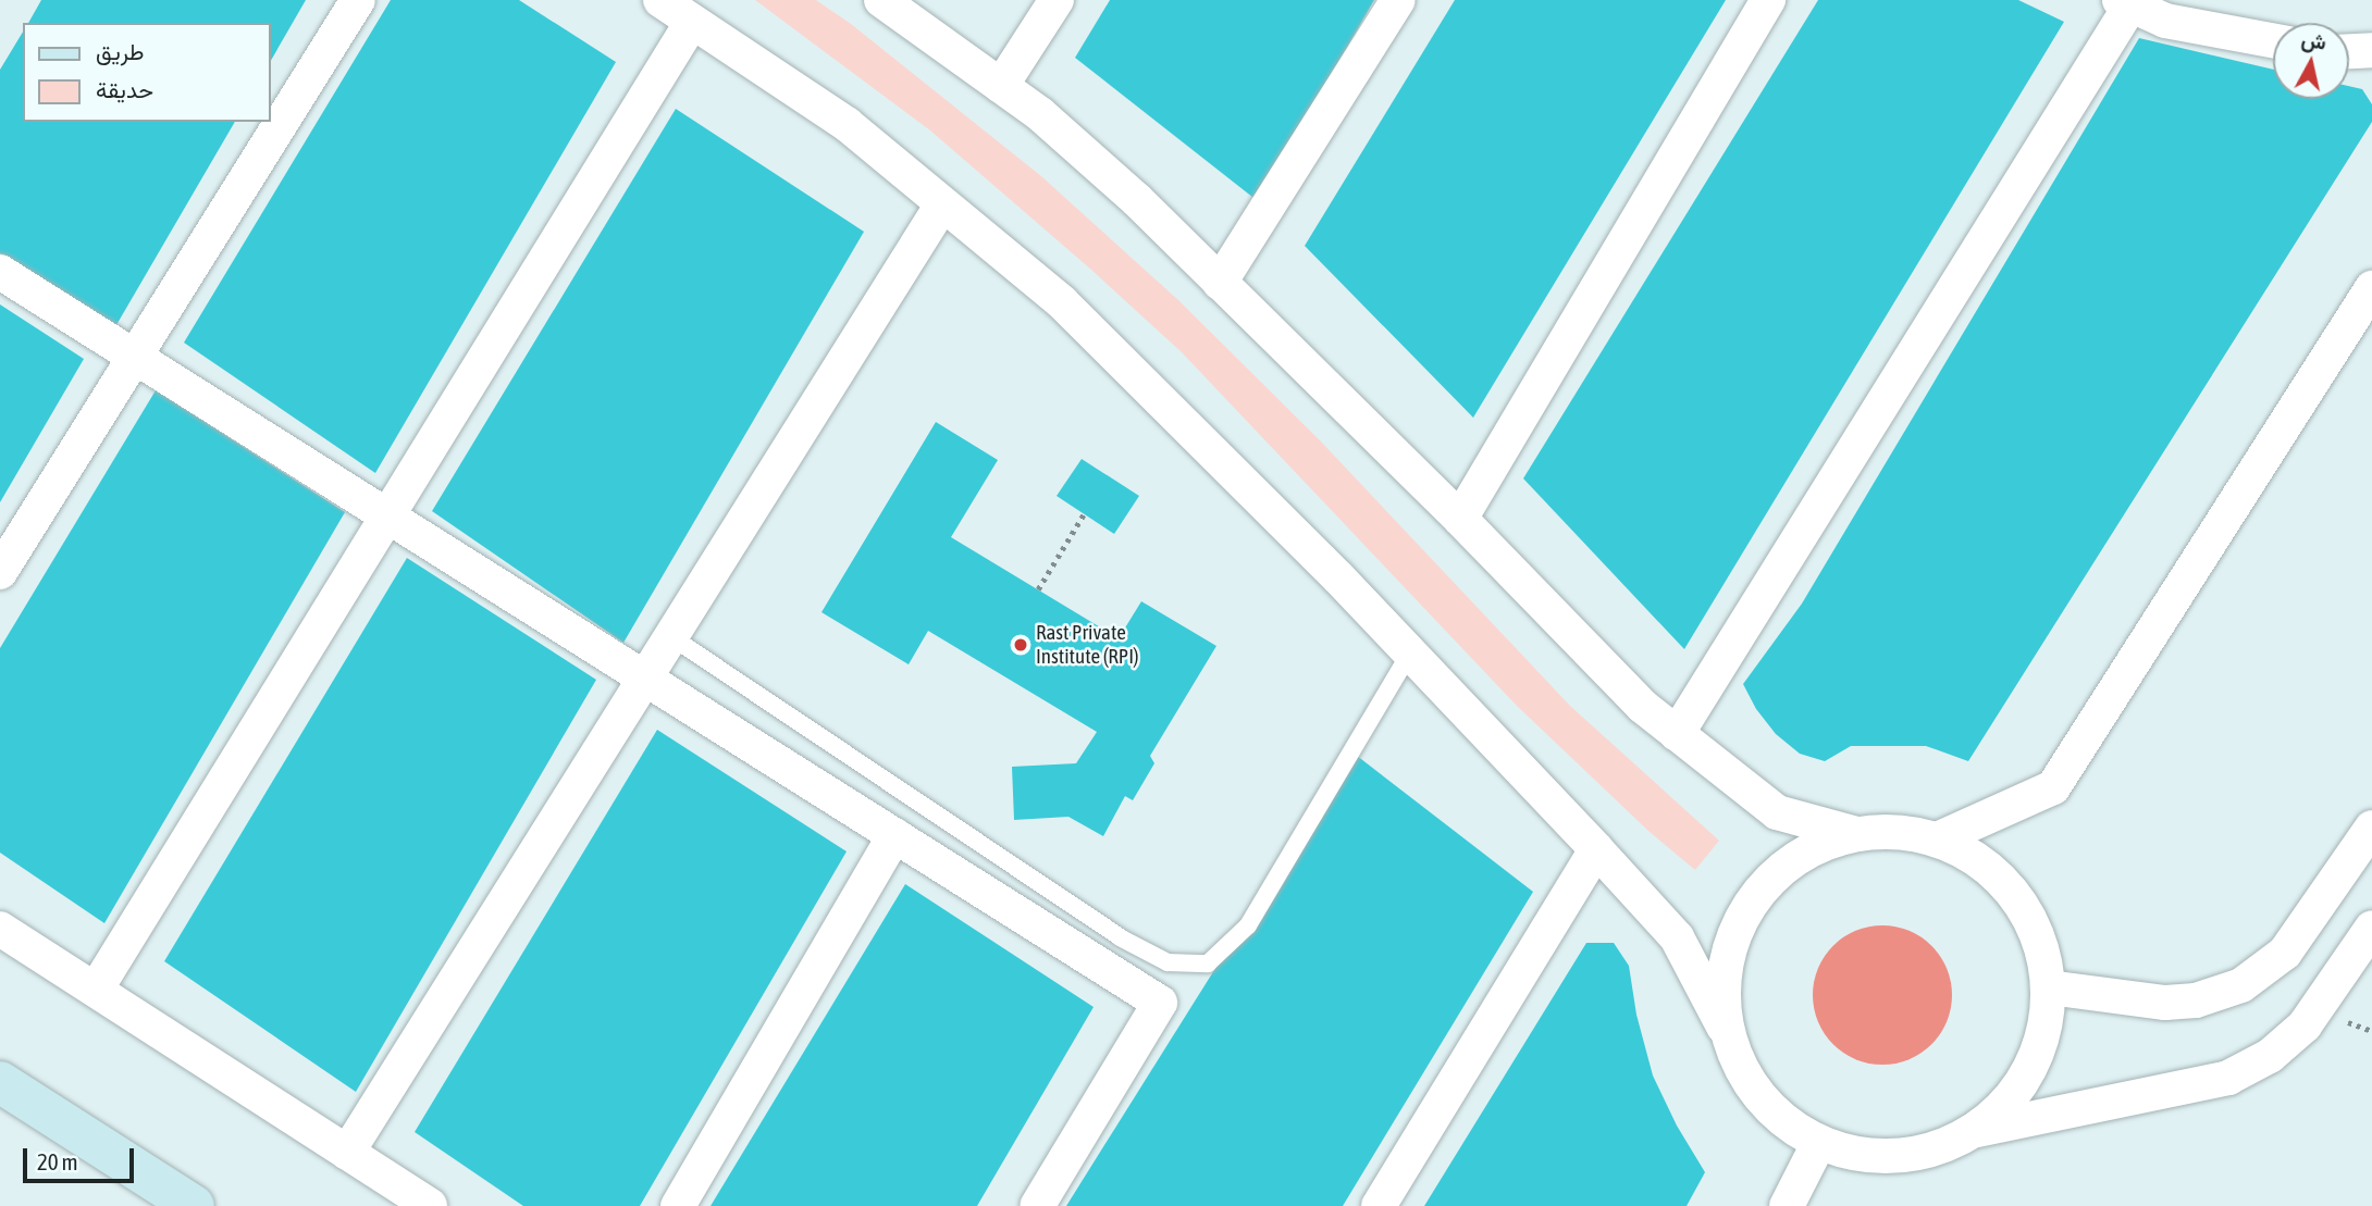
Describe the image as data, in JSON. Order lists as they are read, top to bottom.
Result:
{
  "places": ["Rast Private Institute (RPI)"],
  "legend": ["طريق", "حديقة"],
  "scale_bar": "20 m",
  "north": "top"
}
